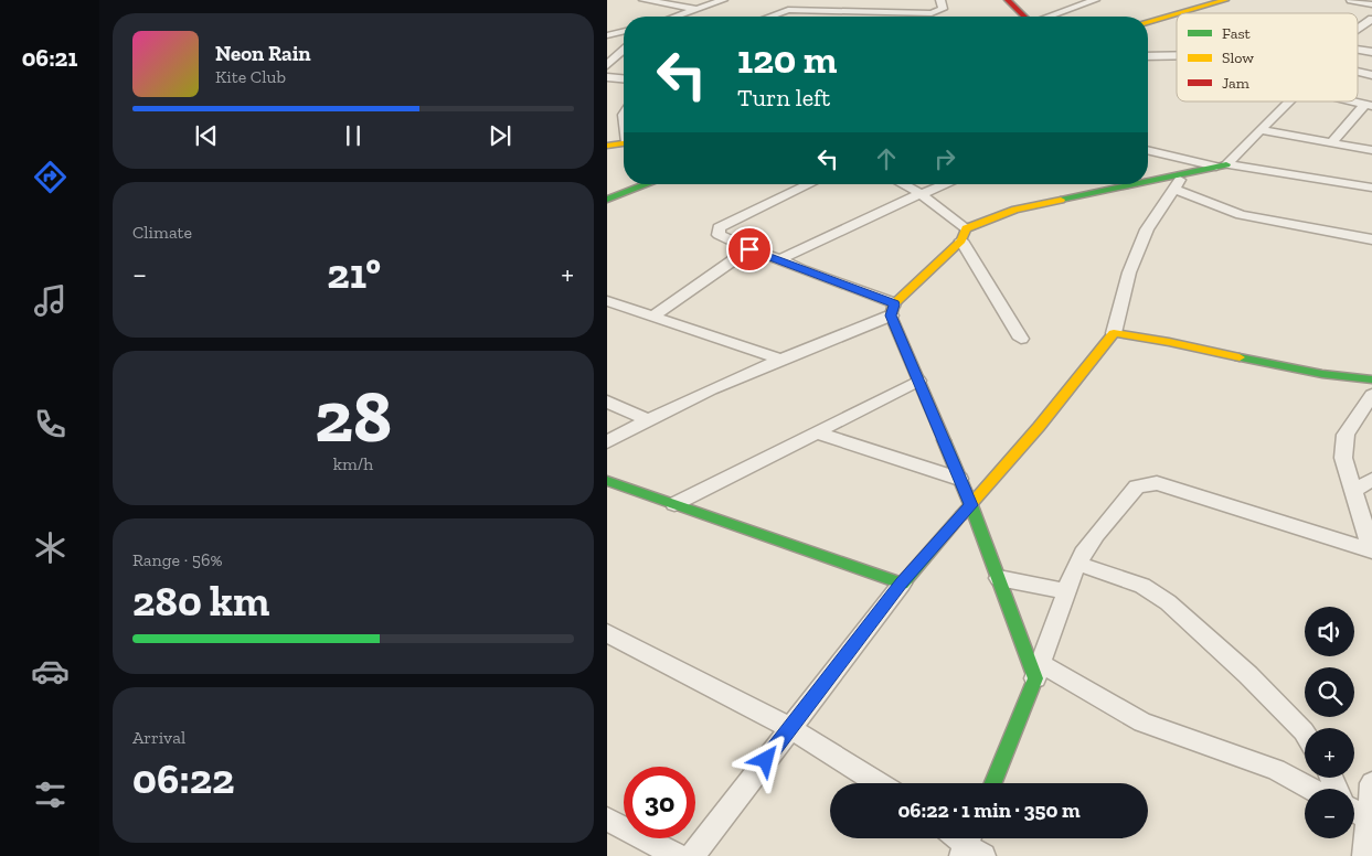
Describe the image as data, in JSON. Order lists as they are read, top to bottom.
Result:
{
  "legend": ["Fast", "Slow", "Jam"],
  "page": {
    "tabs": "06:21",
    "turn": ["120 m", "Turn left"],
    "song": ["Neon Rain", "Kite Club"],
    "tile": [
      "Climate",
      ["28", "km/h"],
      ["Range · 56%", "280 km"],
      ["Arrival", "06:22"]
    ],
    "heat": ["−", "21°", "+"],
    "map_buttons": ["+", "−"],
    "limit": "30",
    "trip": "06:22 · 1 min · 350 m"
  }
}
